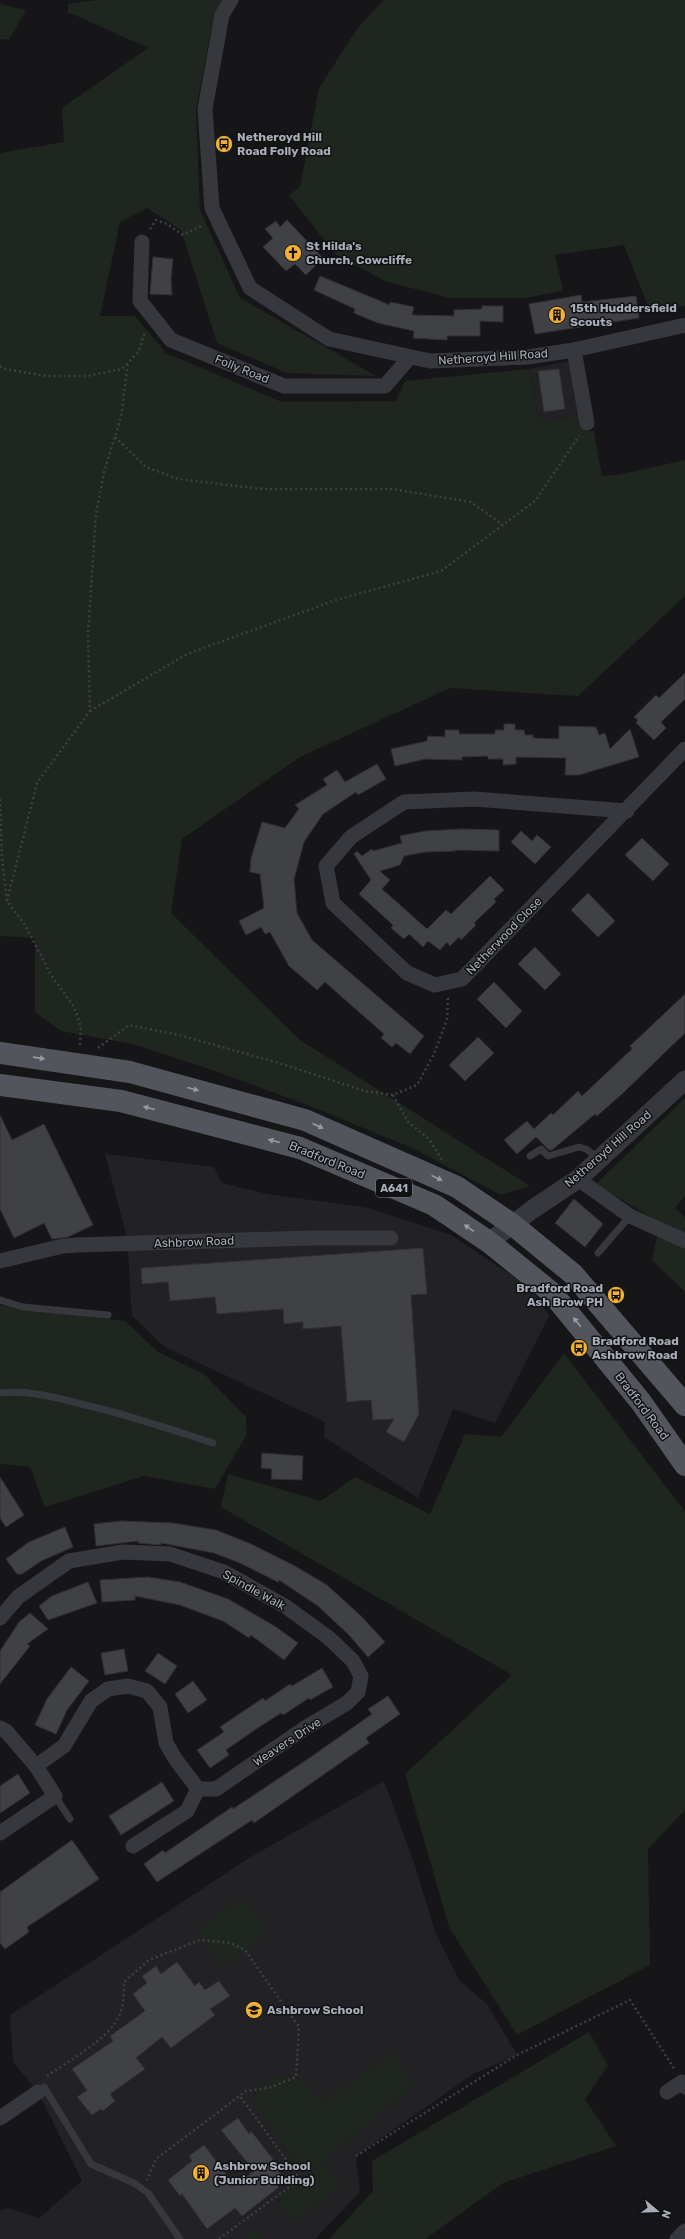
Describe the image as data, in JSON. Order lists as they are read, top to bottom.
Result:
{
  "streets": {
    "main road": ["Bradford Road", "A641"],
    "street": [
      "Netheroyd Hill Road",
      "Folly Road",
      "Netherwood Close",
      "Ashbrow Road",
      "Spindle Walk",
      "Weavers Drive"
    ]
  },
  "crossings": [
    ["Netheroyd Hill Road", "Folly Road"],
    ["Netheroyd Hill Road", "Bradford Road"],
    ["Netheroyd Hill Road", "A641"],
    ["Spindle Walk", "Weavers Drive"]
  ],
  "places": {
    "bus stop": ["Netheroyd Hill Road Folly Road", "Bradford Road Ash Brow PH", "Bradford Road Ashbrow Road"],
    "church": ["St Hilda's Church, Cowcliffe"],
    "building": ["15th Huddersfield Scouts", "Ashbrow School (Junior Building)"],
    "school or university": ["Ashbrow School"]
  },
  "north": "right"
}
